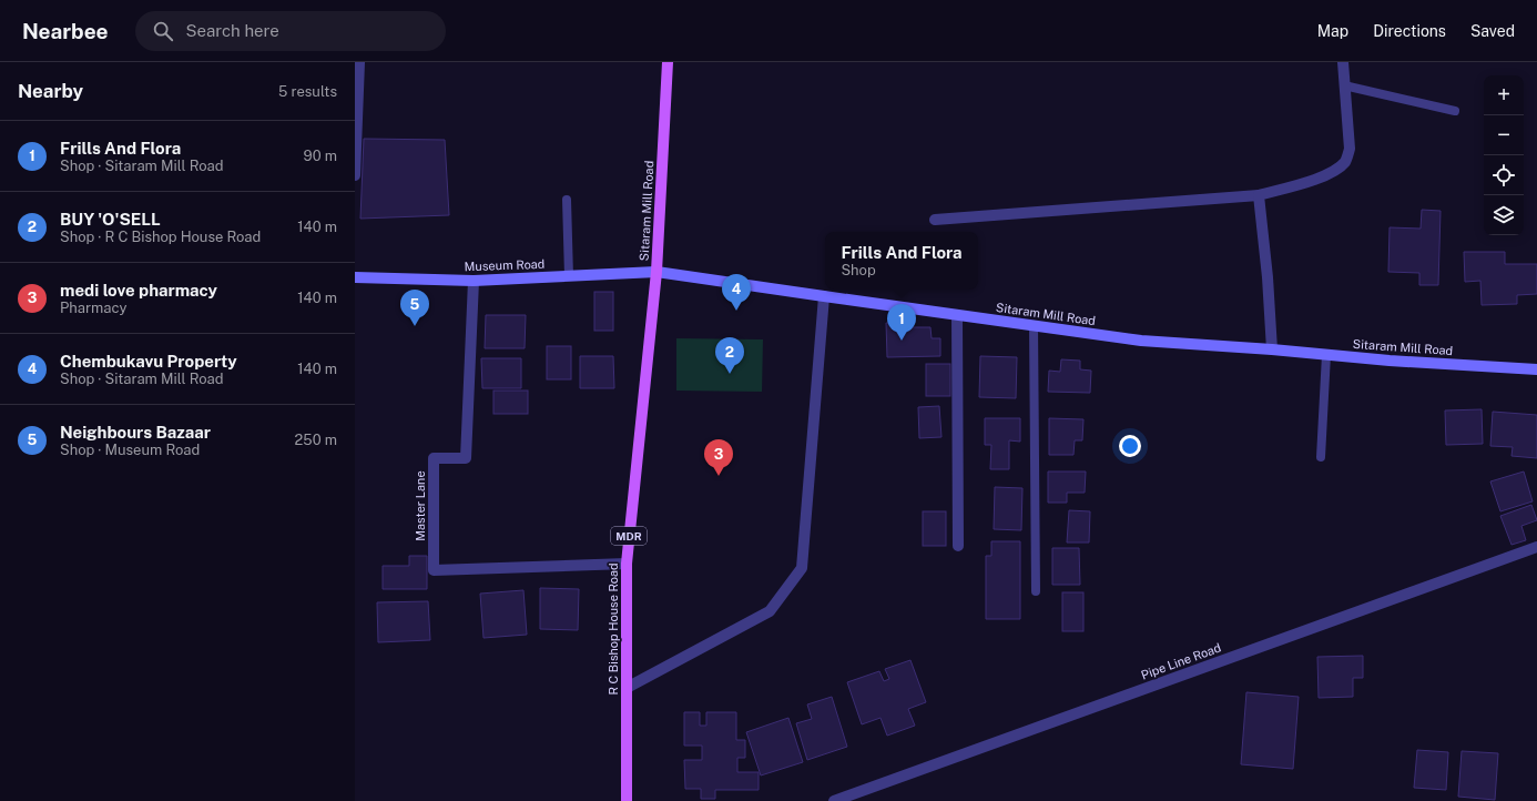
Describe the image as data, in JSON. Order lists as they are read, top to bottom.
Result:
{
  "streets": {
    "main road": [
      "Sitaram Mill Road",
      "Museum Road",
      "MDR",
      "R C Bishop House Road"
    ],
    "street": ["Master Lane", "Pipe Line Road"]
  },
  "crossings": [
    ["Sitaram Mill Road", "Museum Road"],
    ["Sitaram Mill Road", "R C Bishop House Road"],
    ["Museum Road", "Master Lane"],
    ["Museum Road", "R C Bishop House Road"],
    ["Master Lane", "R C Bishop House Road"]
  ],
  "page": {
    "header": "Nearbee",
    "search": "Search here",
    "nav": ["Map", "Directions", "Saved"],
    "heading": ["Nearby", "5 results"],
    "map_buttons": ["+", "−"],
    "list": [
      {
        "mark": "1",
        "name": "Frills And Flora",
        "note": "Shop · Sitaram Mill Road",
        "value": "90 m"
      },
      {
        "mark": "2",
        "name": "BUY 'O'SELL",
        "note": "Shop · R C Bishop House Road",
        "value": "140 m"
      },
      {
        "mark": "3",
        "name": "medi love pharmacy",
        "note": "Pharmacy",
        "value": "140 m"
      },
      {
        "mark": "4",
        "name": "Chembukavu Property",
        "note": "Shop · Sitaram Mill Road",
        "value": "140 m"
      },
      {
        "mark": "5",
        "name": "Neighbours Bazaar",
        "note": "Shop · Museum Road",
        "value": "250 m"
      }
    ],
    "popup": ["Frills And Flora", "Shop"],
    "pins": [
      "4",
      "5",
      "1",
      "2",
      "3"
    ]
  }
}
